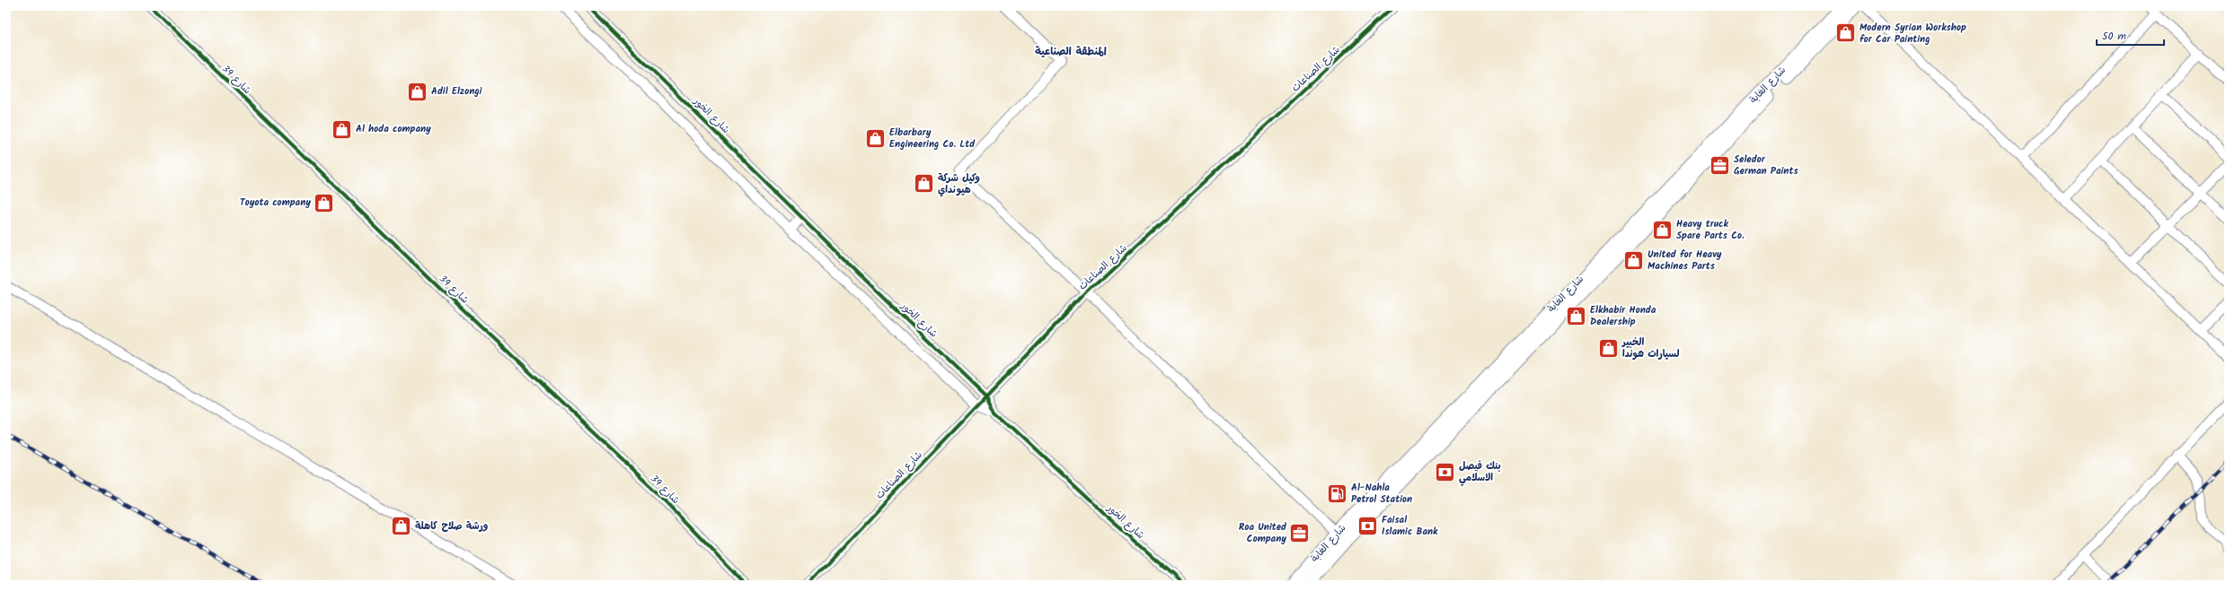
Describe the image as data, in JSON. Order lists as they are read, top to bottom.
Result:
{
  "streets": {
    "main road": ["شارع الغابة"],
    "street": ["شارع الصناعات", "شارع 39", "شارع الخور"]
  },
  "crossings": [
    ["شارع الصناعات", "شارع الخور"]
  ],
  "districts": ["المنطقة الصناعية"],
  "places": {
    "shop": [
      "Modern Syrian Workshop for Car Painting",
      "Adil Elzongi",
      "Al hoda company",
      "Elbarbary Engineering Co. Ltd",
      "وكيل شركة هيونداي",
      "Toyota company",
      "Heavy truck Spare Parts Co.",
      "United for Heavy Machines Parts",
      "Elkhabir Honda Dealership",
      "الخبير لسيارات هوندا",
      "ورشة صلاح كاهلة"
    ],
    "office": ["Seledor German Paints", "Roa United Company"],
    "bank": ["بنك فيصل الاسلامي", "Faisal Islamic Bank"],
    "fuel station": ["Al-Nahla Petrol Station"]
  },
  "scale_bar": "50 m"
}
